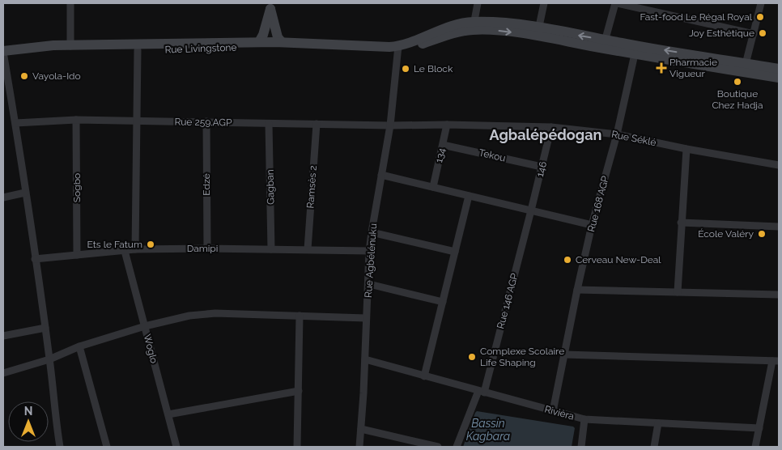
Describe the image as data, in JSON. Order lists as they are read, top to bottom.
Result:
{
  "streets": {
    "street": [
      "Rue Livingstone",
      "Rue 259.AGP",
      "Rue Séklé",
      "134",
      "Tekou",
      "146",
      "Edzé",
      "Gagban",
      "Ramsès 2",
      "Sogbo",
      "Rue 168 AGP",
      "Damipi",
      "Rue Agbélénuku",
      "Rue 146 AGP",
      "Woglo",
      "Rivièra"
    ]
  },
  "crossings": [
    ["Rue Livingstone", "Rue Agbélénuku"],
    ["Rue 259.AGP", "Rue Séklé"],
    ["Rue 259.AGP", "Edzé"],
    ["Rue 259.AGP", "Gagban"],
    ["Rue 259.AGP", "Ramsès 2"],
    ["Rue 259.AGP", "Sogbo"],
    ["Rue 259.AGP", "Rue Agbélénuku"],
    ["Rue Séklé", "134"],
    ["Rue Séklé", "146"],
    ["Rue Séklé", "Rue 168 AGP"],
    ["Rue Séklé", "Rue Agbélénuku"],
    ["134", "Tekou"],
    ["Tekou", "146"],
    ["146", "Rue 146 AGP"],
    ["Edzé", "Damipi"],
    ["Gagban", "Damipi"],
    ["Ramsès 2", "Damipi"],
    ["Sogbo", "Damipi"],
    ["Rue 168 AGP", "Rivièra"],
    ["Damipi", "Rue Agbélénuku"],
    ["Damipi", "Woglo"],
    ["Rue Agbélénuku", "Rivièra"],
    ["Rue 146 AGP", "Rivièra"]
  ],
  "districts": ["Agbalépédogan"],
  "water": ["Bassin Kagbara"],
  "places": {
    "other": [
      "Fast-food Le Régal Royal",
      "Joy Esthétique",
      "Le Block",
      "Vayola-Ido",
      "Boutique Chez Hadja",
      "École Valéry",
      "Ets le Fatum",
      "Cerveau New-Deal",
      "Complexe Scolaire Life Shaping"
    ],
    "health": ["Pharmacie Vigueur"]
  },
  "north": "top"
}
